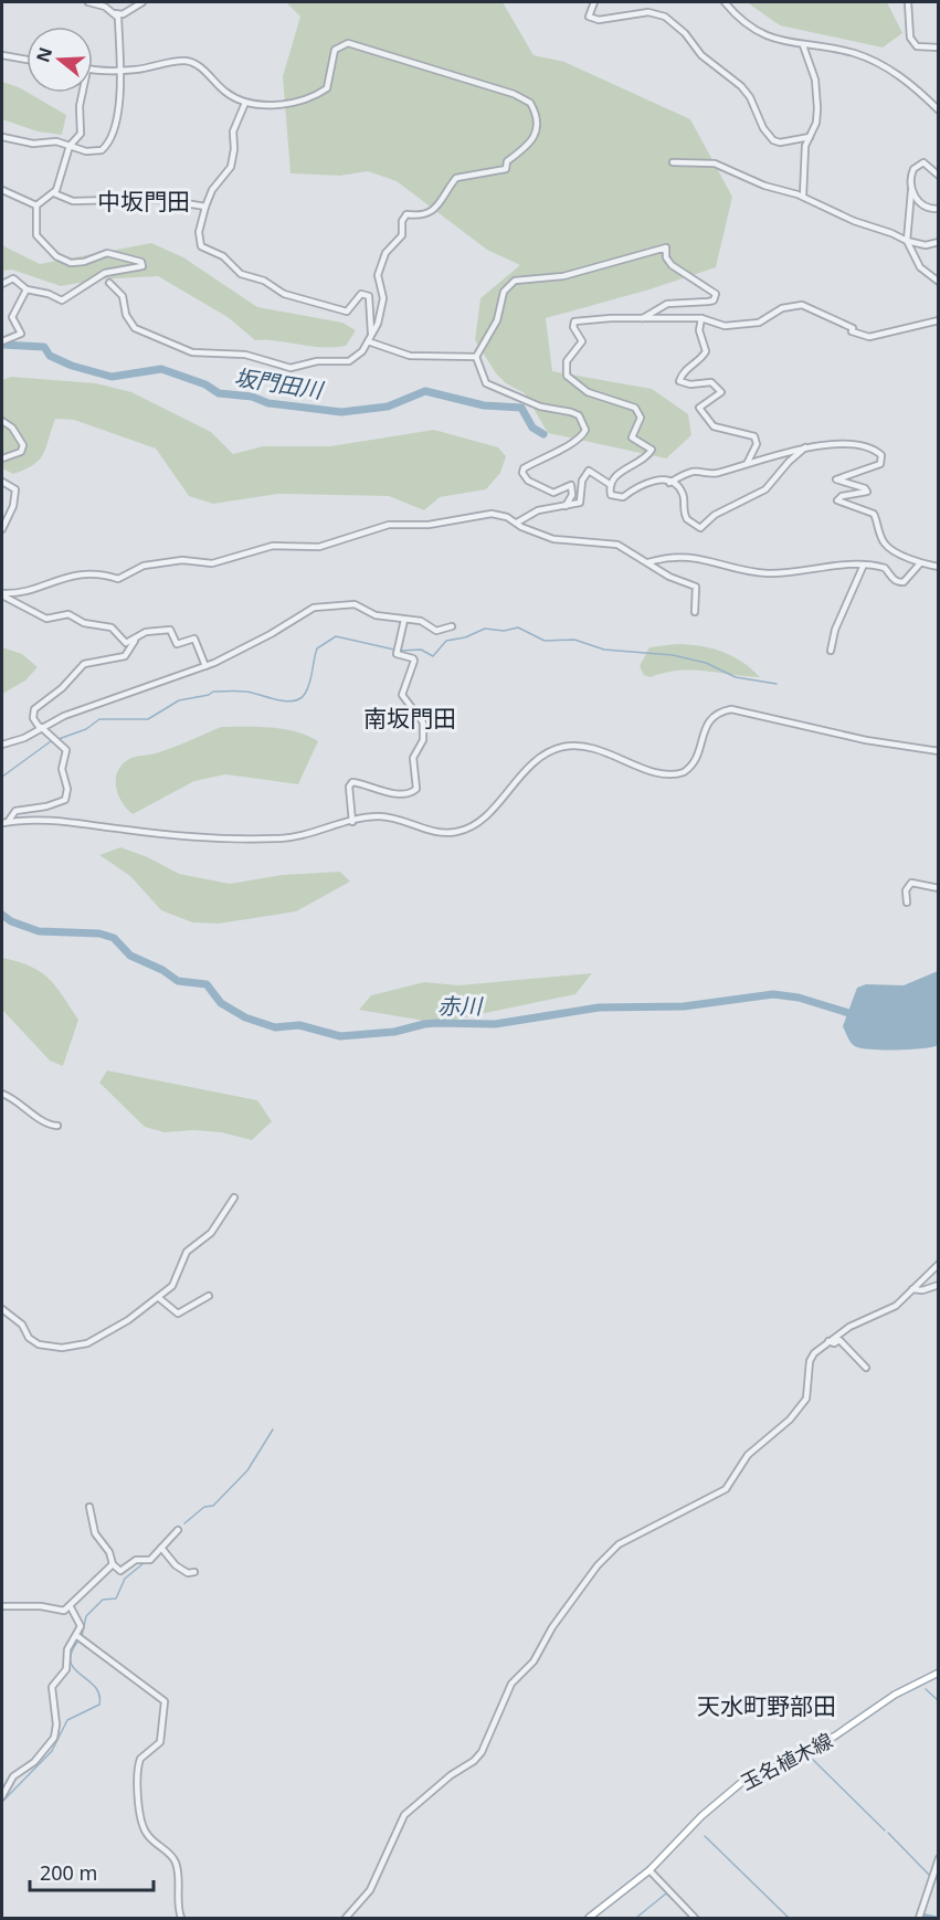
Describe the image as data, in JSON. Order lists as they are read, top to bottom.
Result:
{
  "streets": {
    "main road": ["玉名植木線"]
  },
  "districts": ["中坂門田", "南坂門田", "天水町野部田"],
  "water": ["坂門田川", "赤川"],
  "scale_bar": "200 m",
  "north": "left"
}
